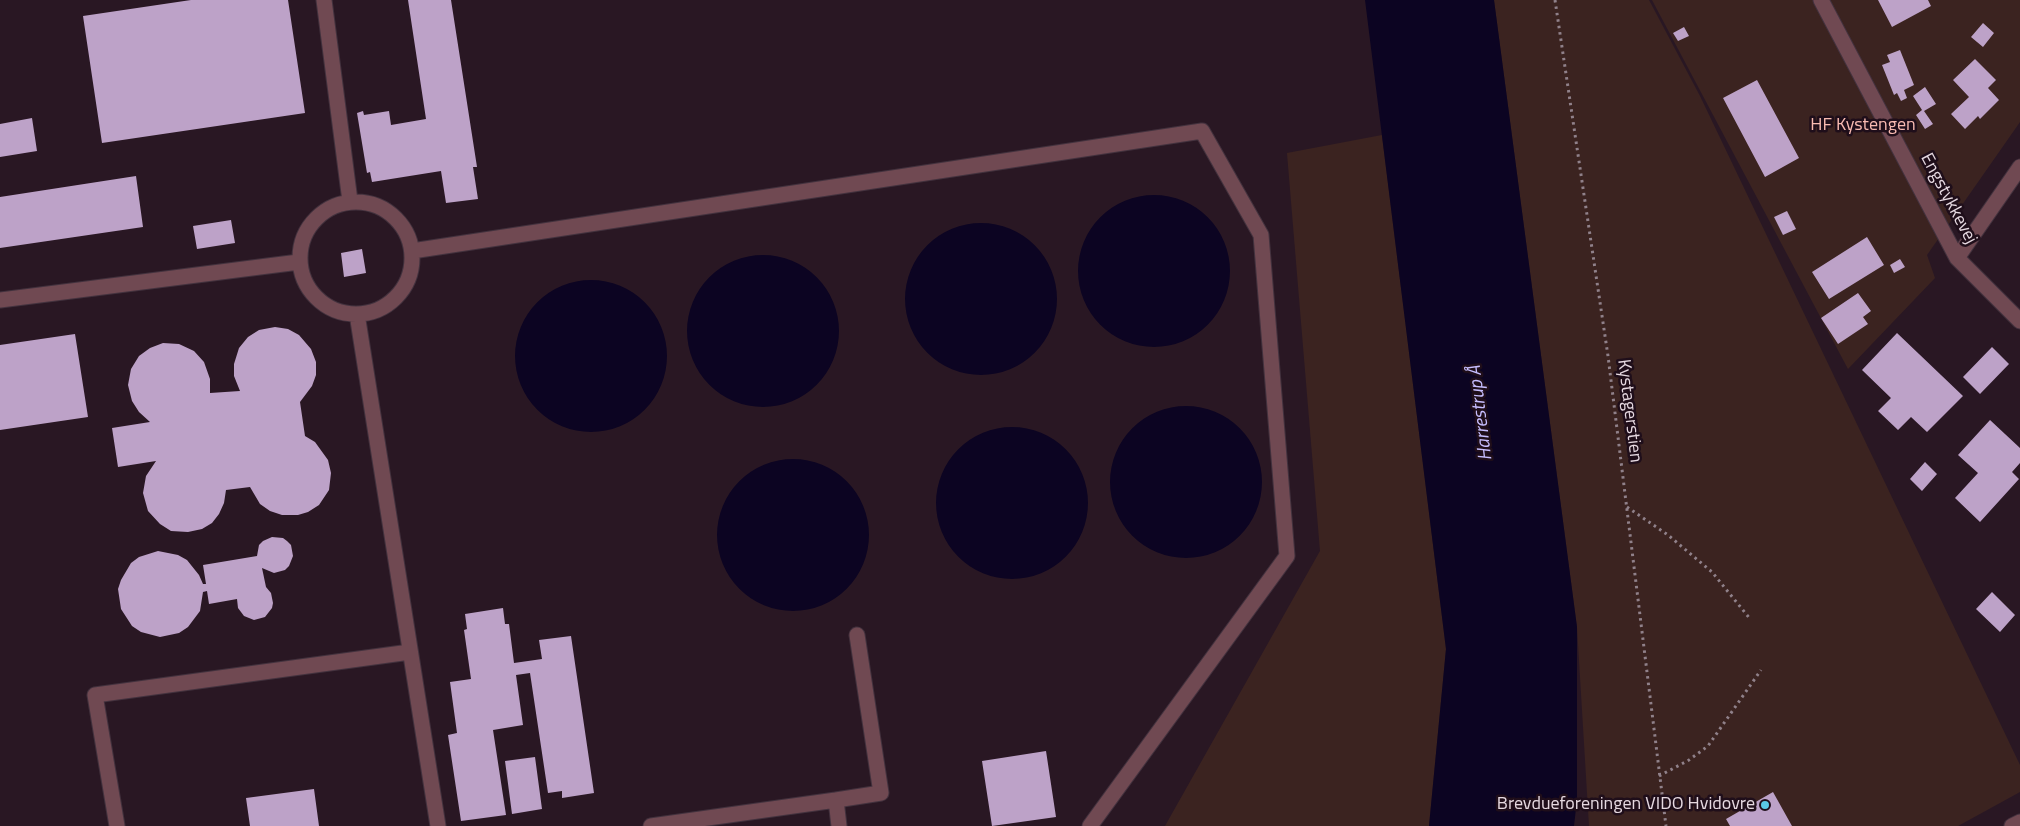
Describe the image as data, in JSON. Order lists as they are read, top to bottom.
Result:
{
  "streets": {
    "street": ["Engstykkevej"],
    "path": ["Kystagerstien"]
  },
  "water": ["Harrestrup Å"],
  "parks": ["HF Kystengen"],
  "places": ["Brevdueforeningen VIDO Hvidovre"]
}
